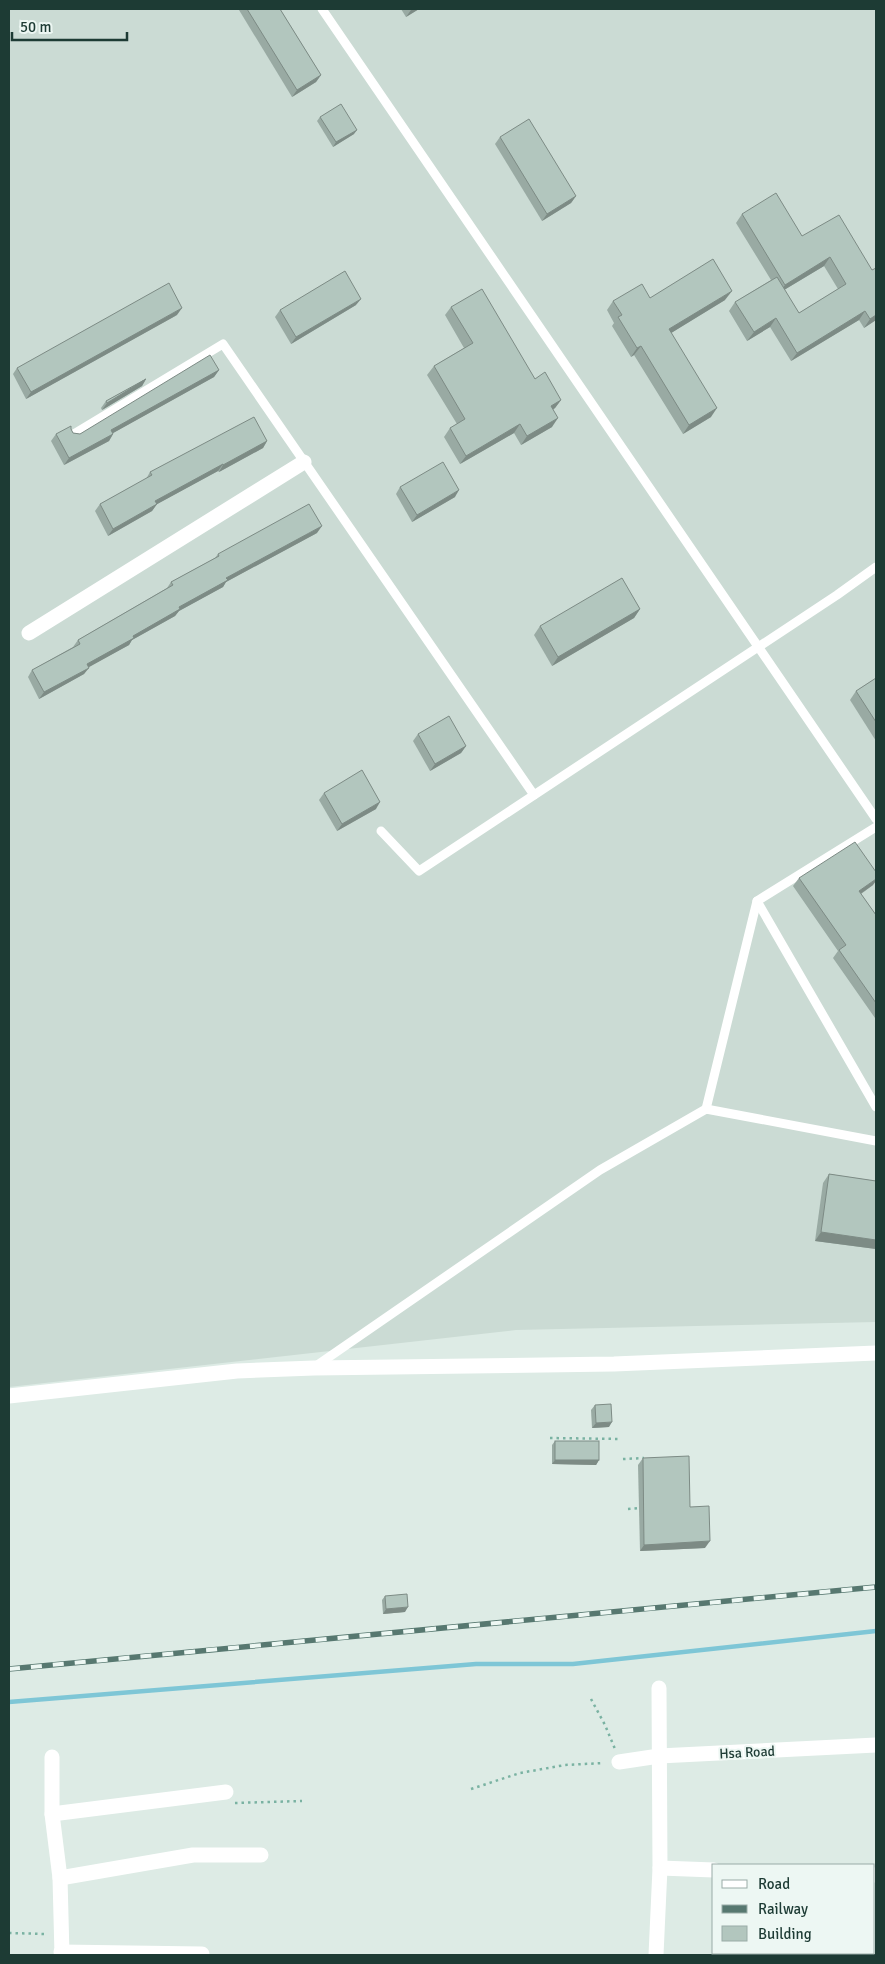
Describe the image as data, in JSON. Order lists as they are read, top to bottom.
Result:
{
  "streets": {
    "street": ["Hsa Road"]
  },
  "legend": ["Road", "Railway", "Building"],
  "scale_bar": "50 m"
}
